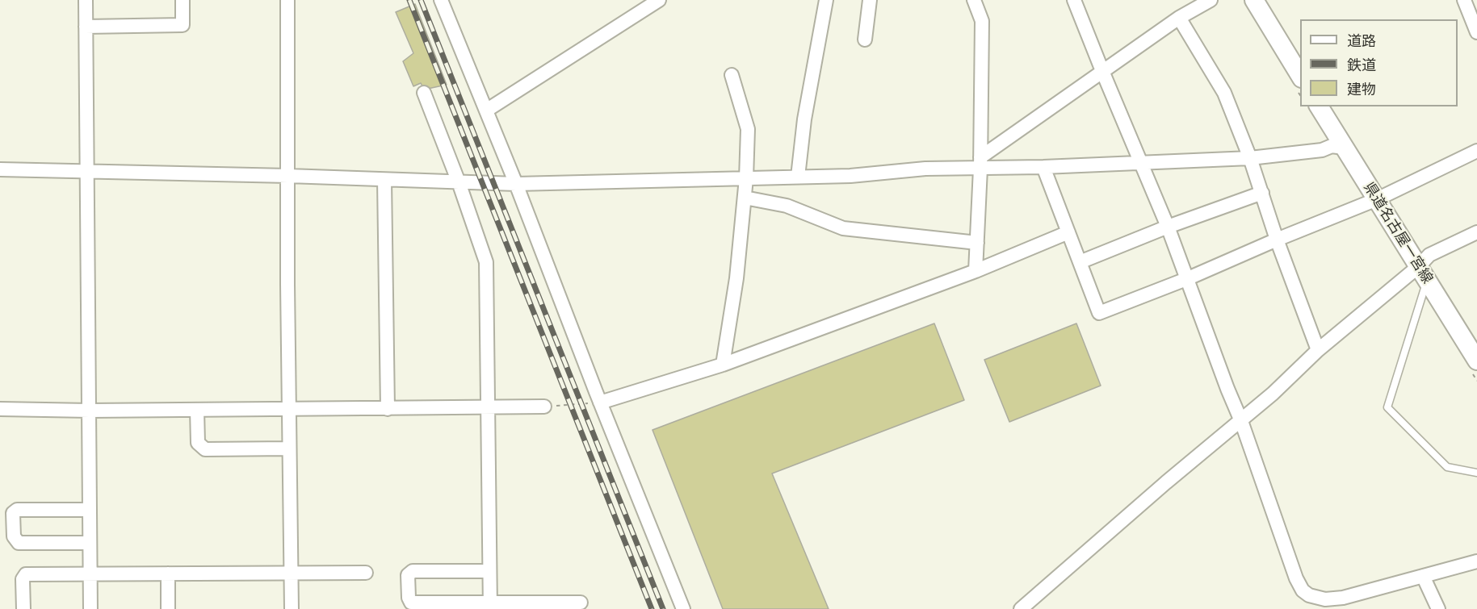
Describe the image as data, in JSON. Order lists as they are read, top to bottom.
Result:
{
  "streets": {
    "main road": ["県道名古屋一宮線"]
  },
  "legend": ["道路", "鉄道", "建物"]
}
